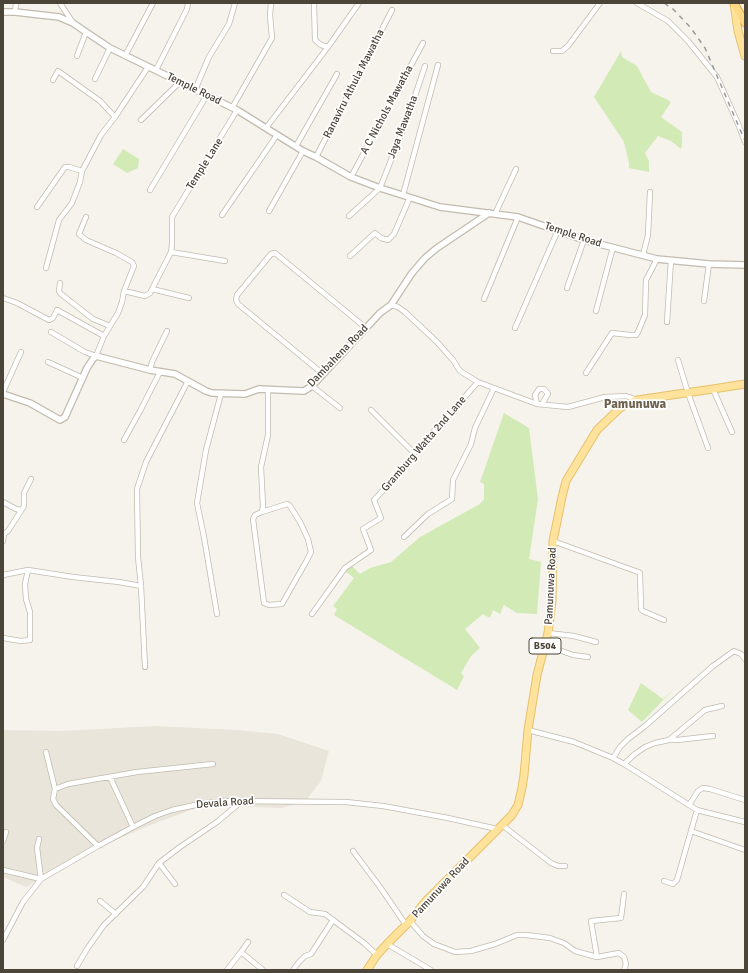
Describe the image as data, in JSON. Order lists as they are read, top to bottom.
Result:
{
  "streets": {
    "main road": ["Pamunuwa Road", "B504"],
    "street": [
      "Ranaviru Athula Mawatha",
      "Temple Road",
      "A C Nichols Mawatha",
      "Jaya Mawatha",
      "Temple Lane",
      "Dambahena Road",
      "Gramburg Watta 2nd Lane",
      "Devala Road"
    ]
  },
  "crossings": [
    ["Ranaviru Athula Mawatha", "Temple Road"],
    ["Temple Road", "A C Nichols Mawatha"],
    ["Temple Road", "Jaya Mawatha"],
    ["Temple Road", "Temple Lane"],
    ["Temple Road", "Dambahena Road"],
    ["Pamunuwa Road", "Devala Road"]
  ],
  "districts": ["Pamunuwa"]
}
